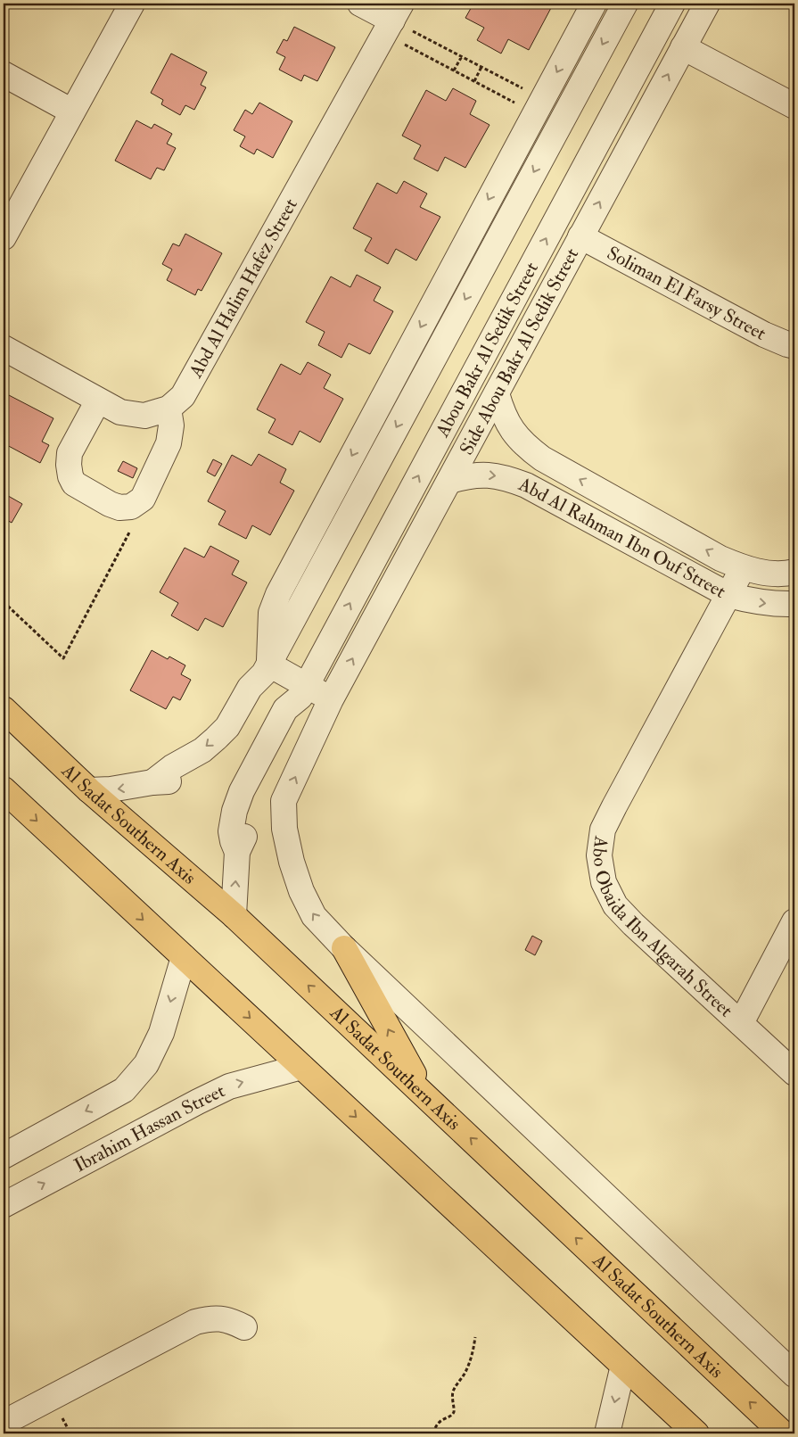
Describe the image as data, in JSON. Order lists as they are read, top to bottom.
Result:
{
  "streets": {
    "main road": ["Al Sadat Southern Axis"],
    "street": [
      "Abd Al Halim Hafez Street",
      "Soliman El Farsy Street",
      "Abou Bakr Al Sedik Street",
      "Side Abou Bakr Al Sedik Street",
      "Abd Al Rahman Ibn Ouf Street",
      "Abo Obaida Ibn Algarah Street",
      "Ibrahim Hassan Street"
    ]
  },
  "crossings": [
    ["Soliman El Farsy Street", "Side Abou Bakr Al Sedik Street"],
    ["Abou Bakr Al Sedik Street", "Al Sadat Southern Axis"],
    ["Side Abou Bakr Al Sedik Street", "Abd Al Rahman Ibn Ouf Street"],
    ["Abd Al Rahman Ibn Ouf Street", "Abo Obaida Ibn Algarah Street"]
  ]
}
